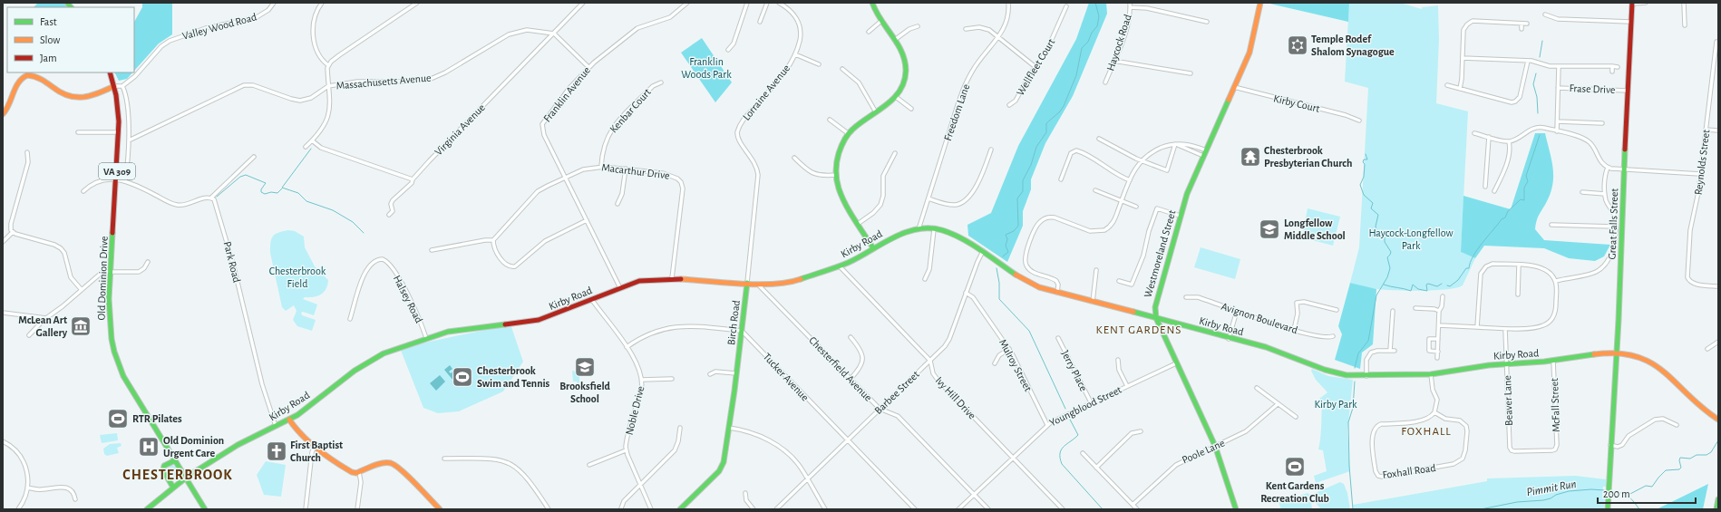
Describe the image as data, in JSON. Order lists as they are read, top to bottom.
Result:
{
  "streets": {
    "main road": [
      "VA 309",
      "Great Falls Street",
      "Kirby Road",
      "Westmoreland Street",
      "Old Dominion Drive",
      "Birch Road"
    ],
    "street": [
      "Valley Wood Road",
      "Haycock Road",
      "Wellfleet Court",
      "Massachusetts Avenue",
      "Frase Drive",
      "Lorraine Avenue",
      "Franklin Avenue",
      "Kirby Court",
      "Kenbar Court",
      "Freedom Lane",
      "Virginia Avenue",
      "Reynolds Street",
      "Macarthur Drive",
      "Park Road",
      "Halsey Road",
      "Avignon Boulevard",
      "Mulroy Street",
      "Chesterfield Avenue",
      "Jerry Place",
      "Tucker Avenue",
      "Barbee Street",
      "Ivy Hill Drive",
      "Beaver Lane",
      "McFall Street",
      "Youngblood Street",
      "Noble Drive",
      "Poole Lane",
      "Foxhall Road"
    ]
  },
  "crossings": [
    ["Massachusetts Avenue", "Virginia Avenue"],
    ["Frase Drive", "Great Falls Street"],
    ["Lorraine Avenue", "Birch Road"],
    ["Franklin Avenue", "Macarthur Drive"],
    ["Franklin Avenue", "Kirby Road"],
    ["Kirby Court", "Westmoreland Street"],
    ["Kenbar Court", "Macarthur Drive"],
    ["Freedom Lane", "Kirby Road"],
    ["Macarthur Drive", "Kirby Road"],
    ["Great Falls Street", "Kirby Road"],
    ["Kirby Road", "Westmoreland Street"],
    ["Kirby Road", "Park Road"],
    ["Kirby Road", "Halsey Road"],
    ["Kirby Road", "Birch Road"],
    ["Kirby Road", "Chesterfield Avenue"],
    ["Kirby Road", "Barbee Street"],
    ["Kirby Road", "Ivy Hill Drive"],
    ["Kirby Road", "Beaver Lane"],
    ["Kirby Road", "McFall Street"],
    ["Kirby Road", "Noble Drive"],
    ["Westmoreland Street", "Youngblood Street"],
    ["Westmoreland Street", "Poole Lane"],
    ["Birch Road", "Tucker Avenue"],
    ["Mulroy Street", "Barbee Street"],
    ["Mulroy Street", "Youngblood Street"],
    ["Chesterfield Avenue", "Barbee Street"],
    ["Chesterfield Avenue", "Youngblood Street"],
    ["Jerry Place", "Youngblood Street"],
    ["Tucker Avenue", "Barbee Street"],
    ["Barbee Street", "Ivy Hill Drive"],
    ["Ivy Hill Drive", "Youngblood Street"],
    ["Beaver Lane", "McFall Street"]
  ],
  "districts": ["KENT GARDENS", "FOXHALL", "CHESTERBROOK"],
  "water": ["Pimmit Run"],
  "parks": [
    "Franklin Woods Park",
    "Haycock-Longfellow Park",
    "Chesterbrook Field",
    "Kirby Park"
  ],
  "places": {
    "synagogue": ["Temple Rodef Shalom Synagogue"],
    "temple": ["Chesterbrook Presbyterian Church"],
    "school or university": ["Longfellow Middle School", "Brooksfield School"],
    "museum": ["McLean Art Gallery"],
    "sports": ["Chesterbrook Swim and Tennis", "RTR Pilates", "Kent Gardens Recreation Club"],
    "hospital": ["Old Dominion Urgent Care"],
    "church": ["First Baptist Church"]
  },
  "legend": ["Fast", "Slow", "Jam"],
  "scale_bar": "200 m"
}
